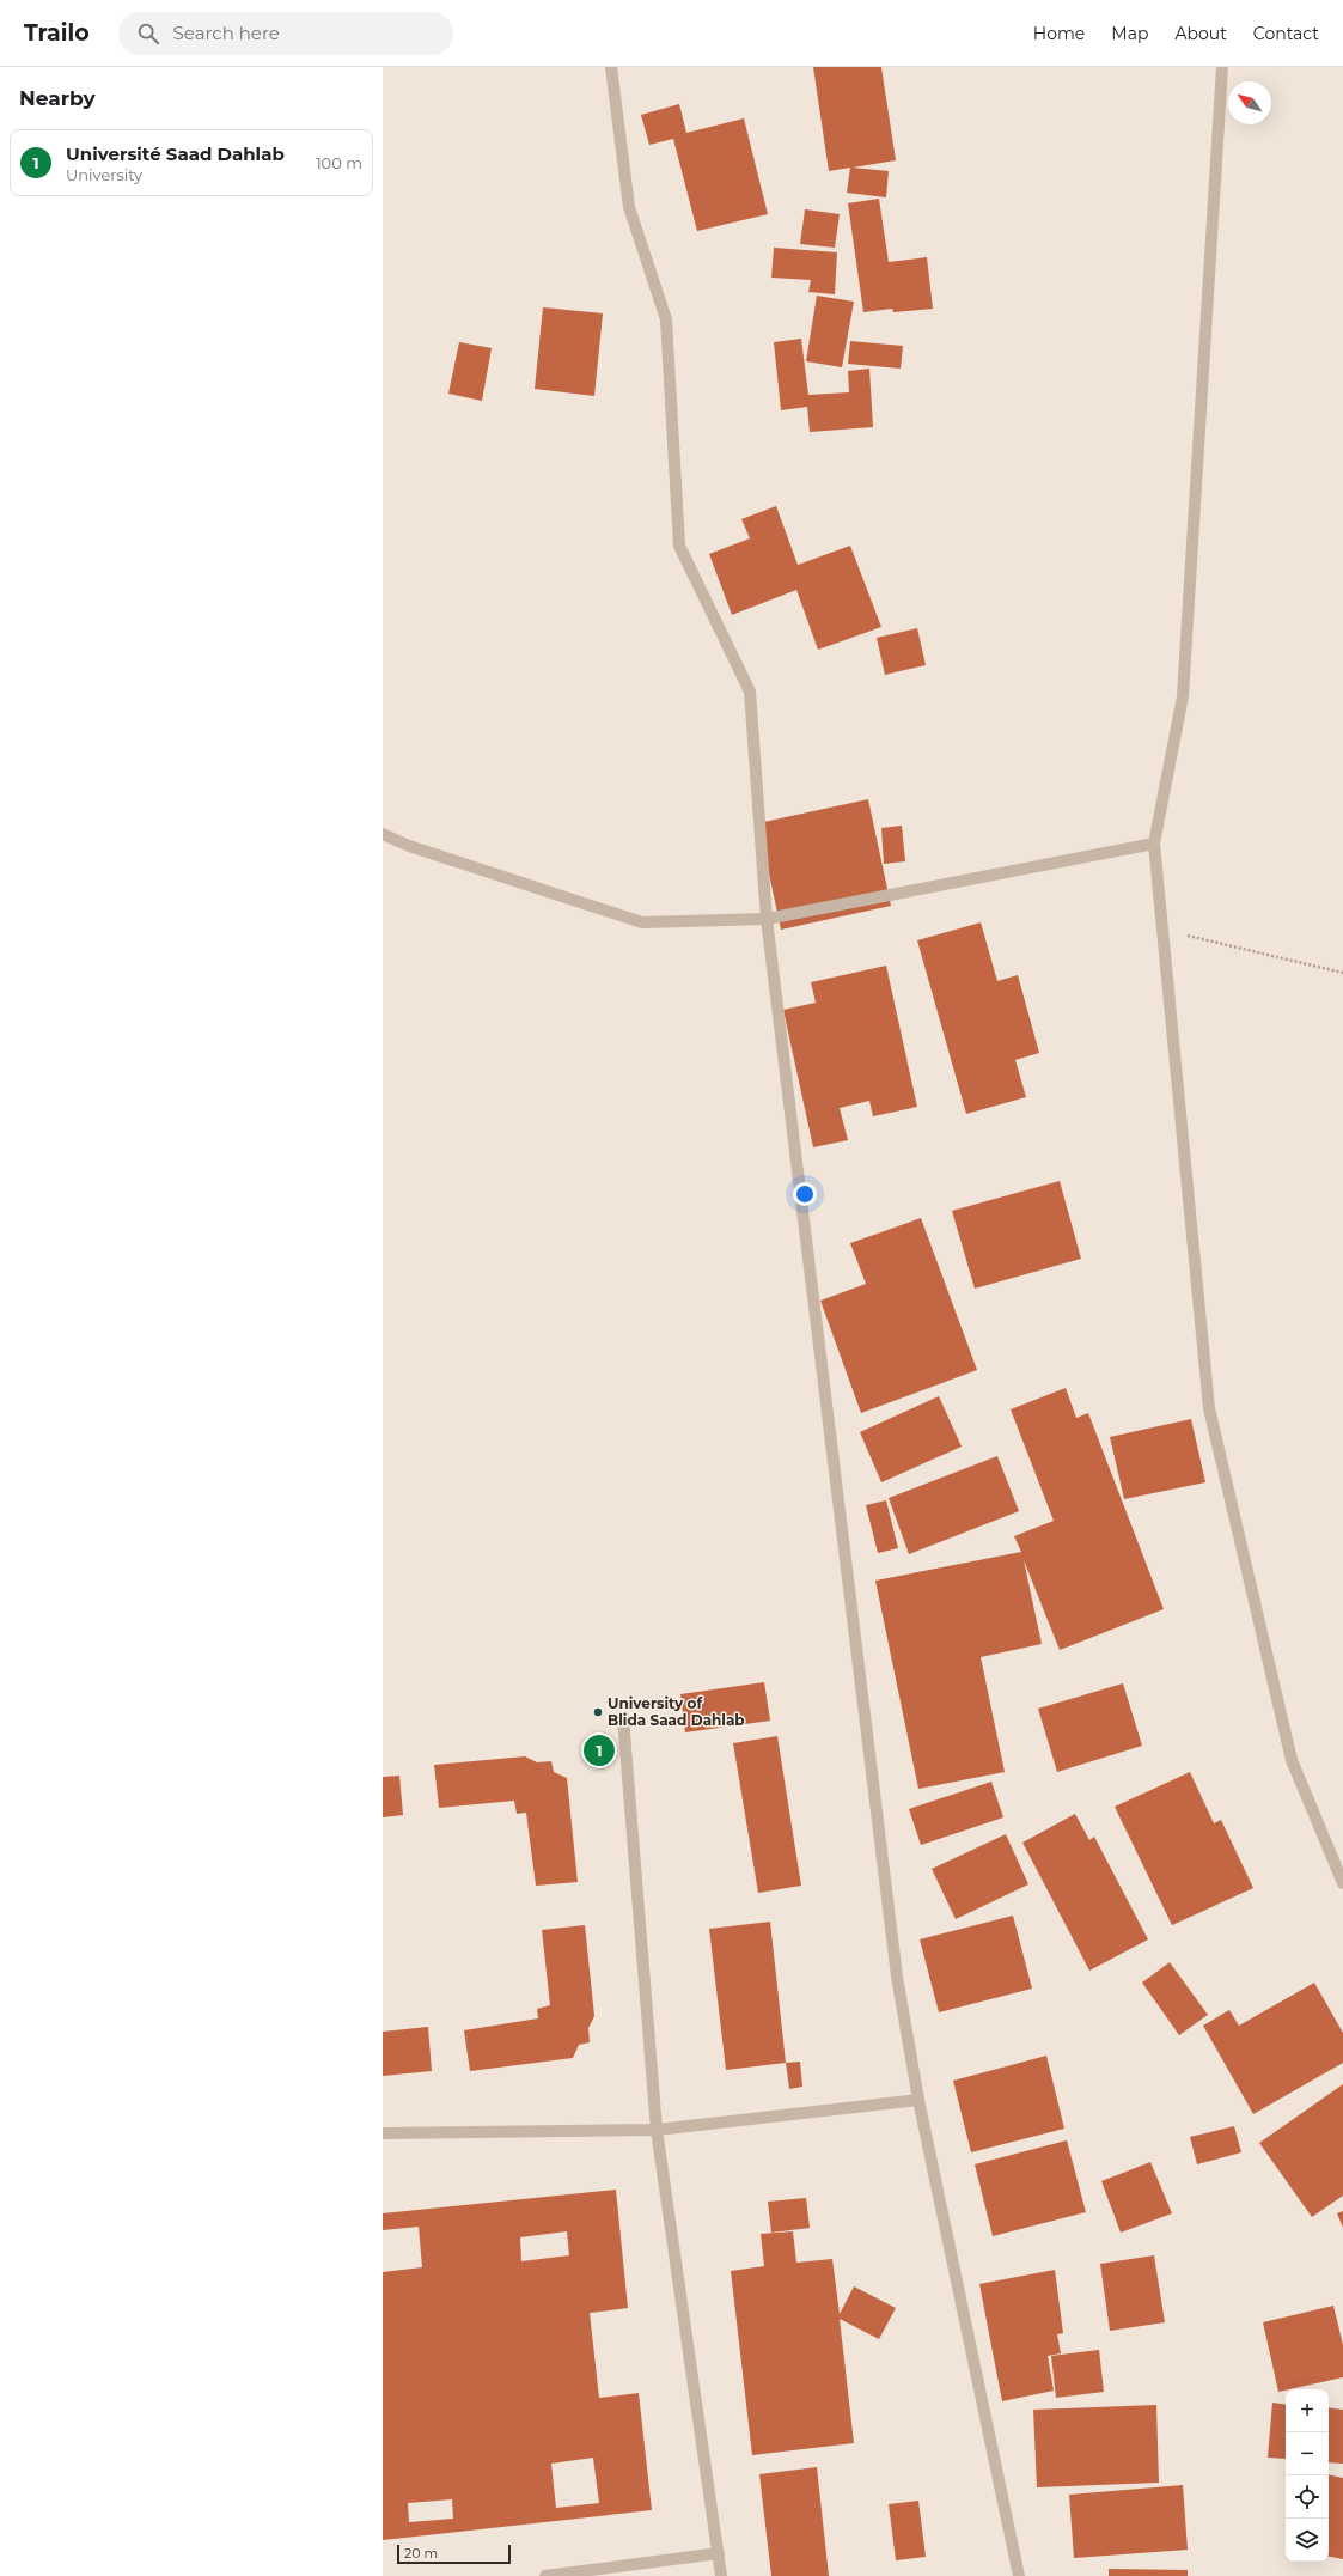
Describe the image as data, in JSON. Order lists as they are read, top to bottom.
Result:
{
  "places": ["University of Blida Saad Dahlab"],
  "scale_bar": "20 m",
  "north": "top left",
  "page": {
    "header": "Trailo",
    "search": "Search here",
    "nav": [
      "Home",
      "Map",
      "About",
      "Contact"
    ],
    "heading": "Nearby",
    "list": [
      {
        "mark": "1",
        "name": "Université Saad Dahlab",
        "note": "University",
        "value": "100 m"
      }
    ],
    "pins": "1",
    "map_buttons": ["+", "−"],
    "scale": "20 m"
  }
}
